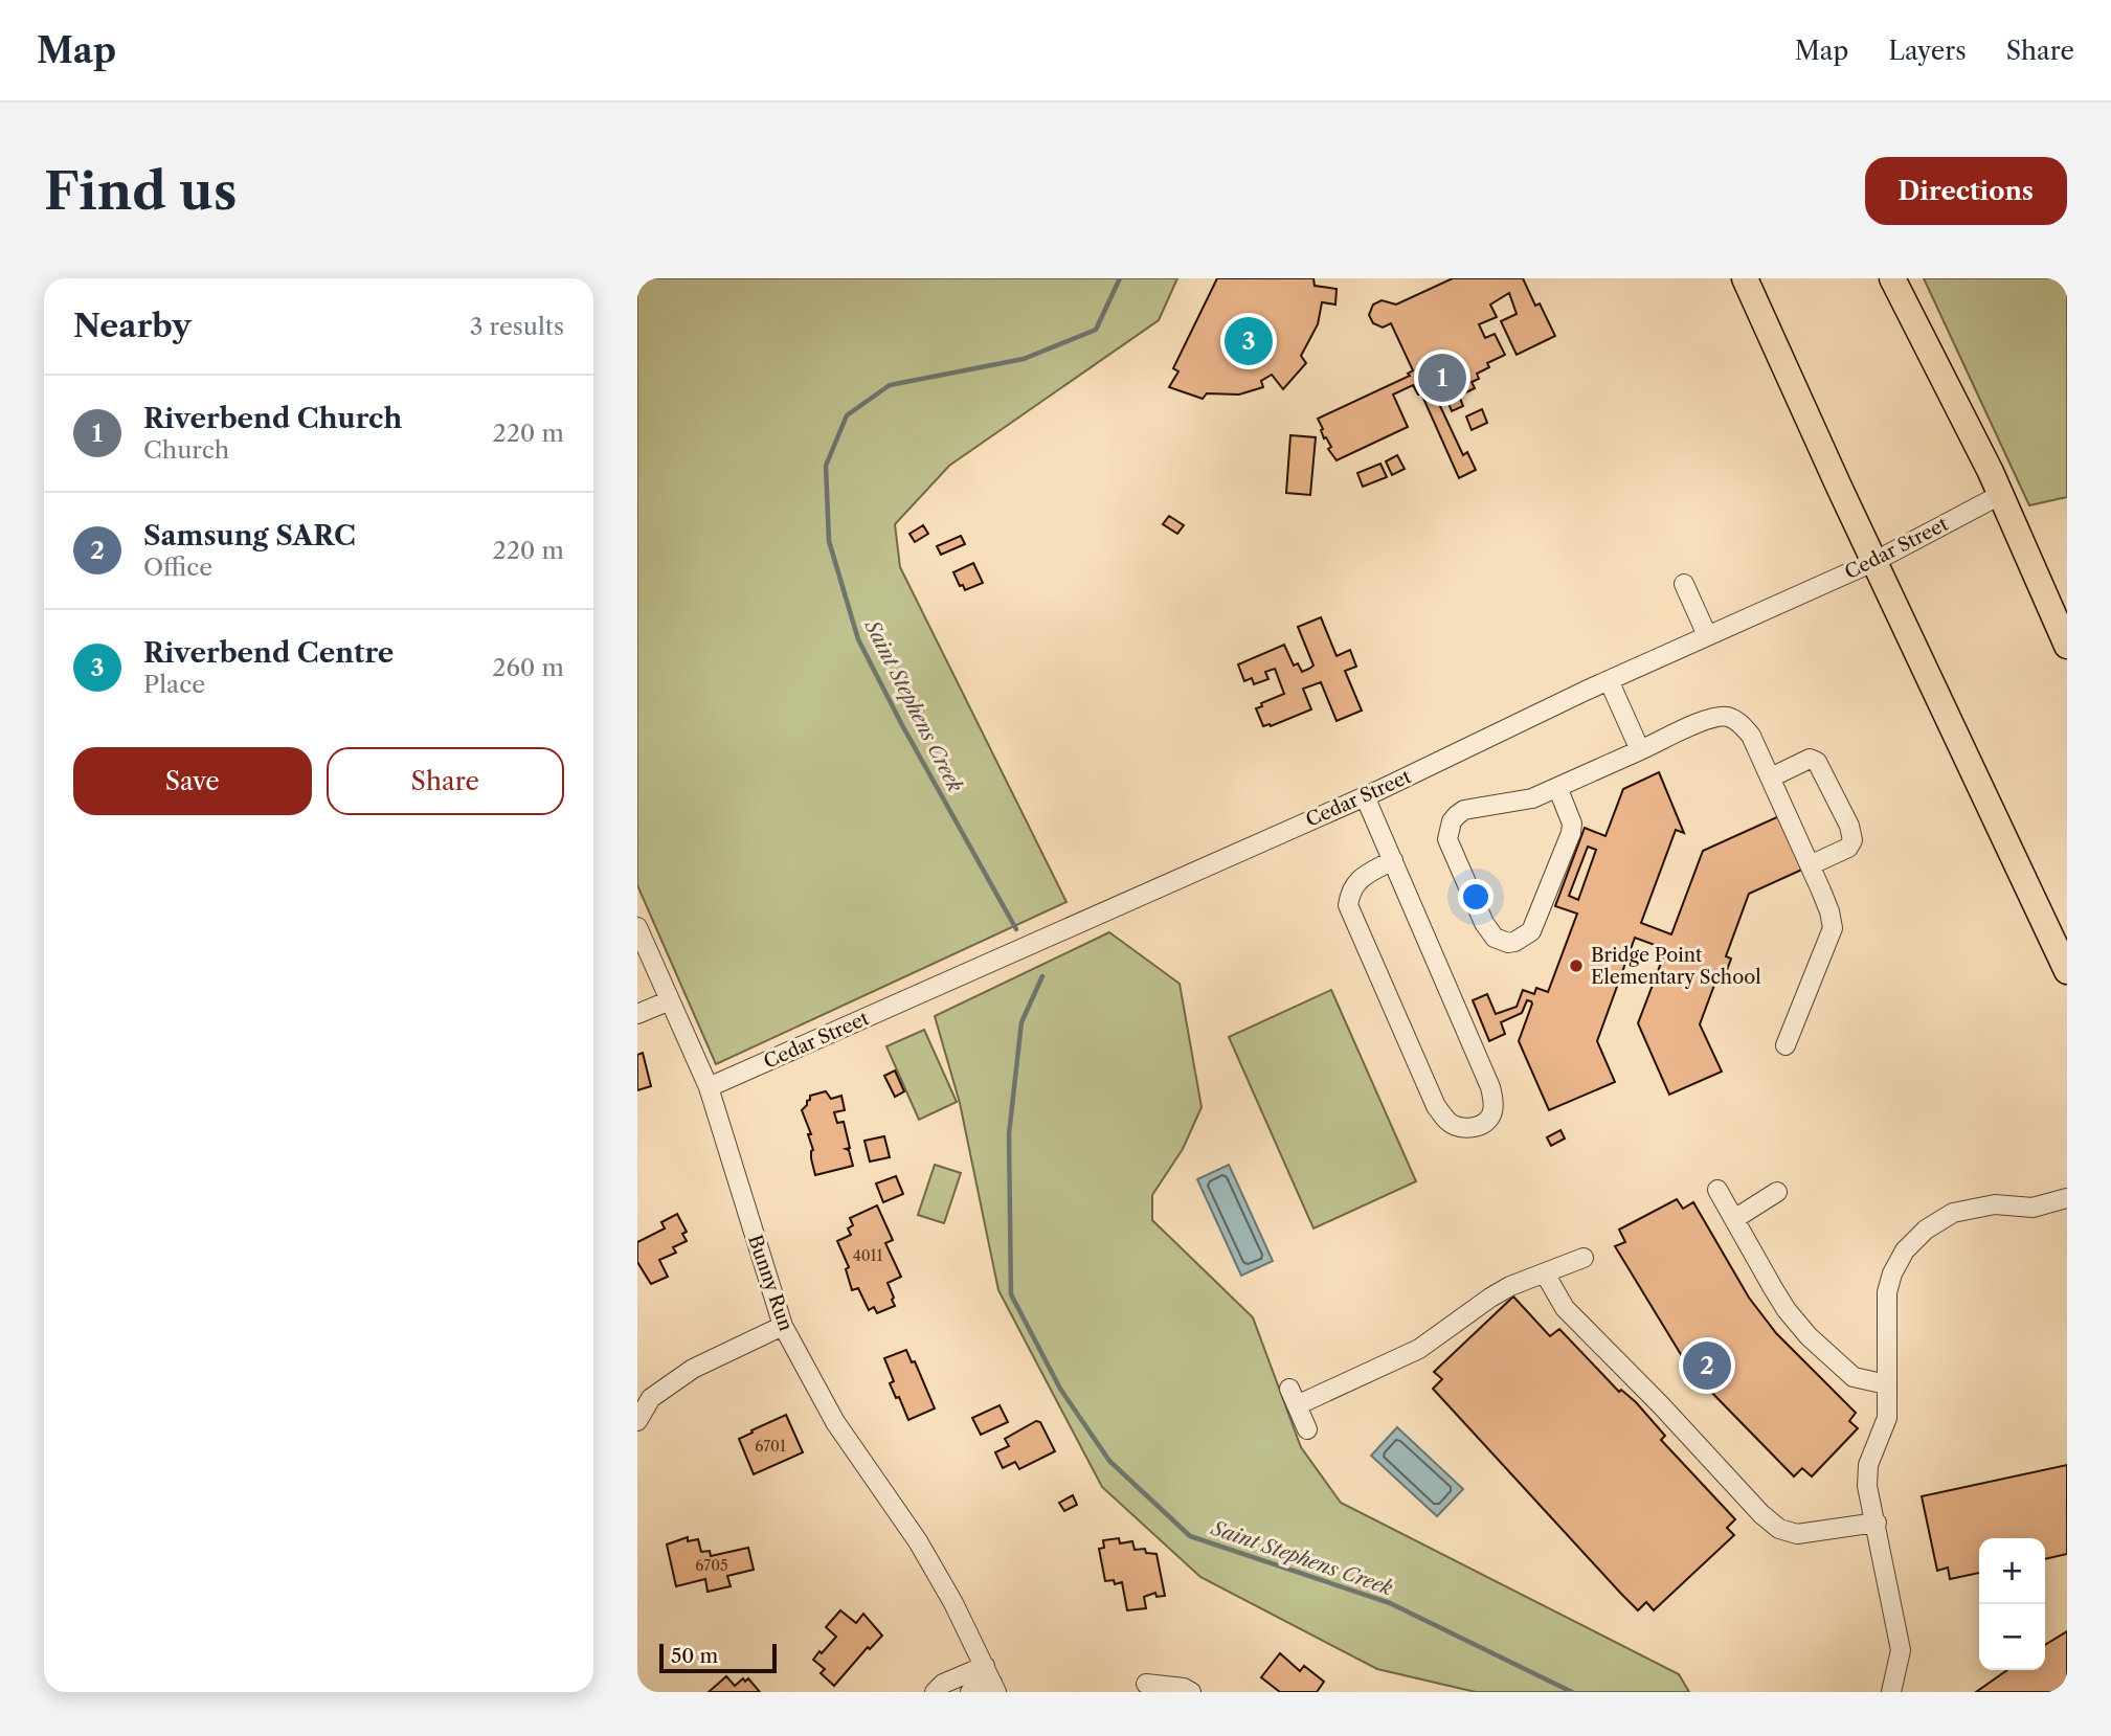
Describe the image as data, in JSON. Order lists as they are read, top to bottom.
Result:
{
  "streets": {
    "street": ["Cedar Street", "Bunny Run"]
  },
  "crossings": [
    ["Cedar Street", "Bunny Run"]
  ],
  "water": ["Saint Stephens Creek"],
  "places": ["Bridge Point Elementary School"],
  "house_numbers": ["4011", "6701", "6705"],
  "scale_bar": "50 m",
  "page": {
    "header": "Map",
    "nav": ["Map", "Layers", "Share"],
    "buttons": [
      "Directions",
      ["Save", "Share"]
    ],
    "title": "Find us",
    "heading": ["Nearby", "3 results"],
    "pins": ["3", "1", "2"],
    "list": [
      {
        "mark": "1",
        "name": "Riverbend Church",
        "note": "Church",
        "value": "220 m"
      },
      {
        "mark": "2",
        "name": "Samsung SARC",
        "note": "Office",
        "value": "220 m"
      },
      {
        "mark": "3",
        "name": "Riverbend Centre",
        "note": "Place",
        "value": "260 m"
      }
    ],
    "map_buttons": ["+", "−"],
    "scale": "50 m"
  }
}
